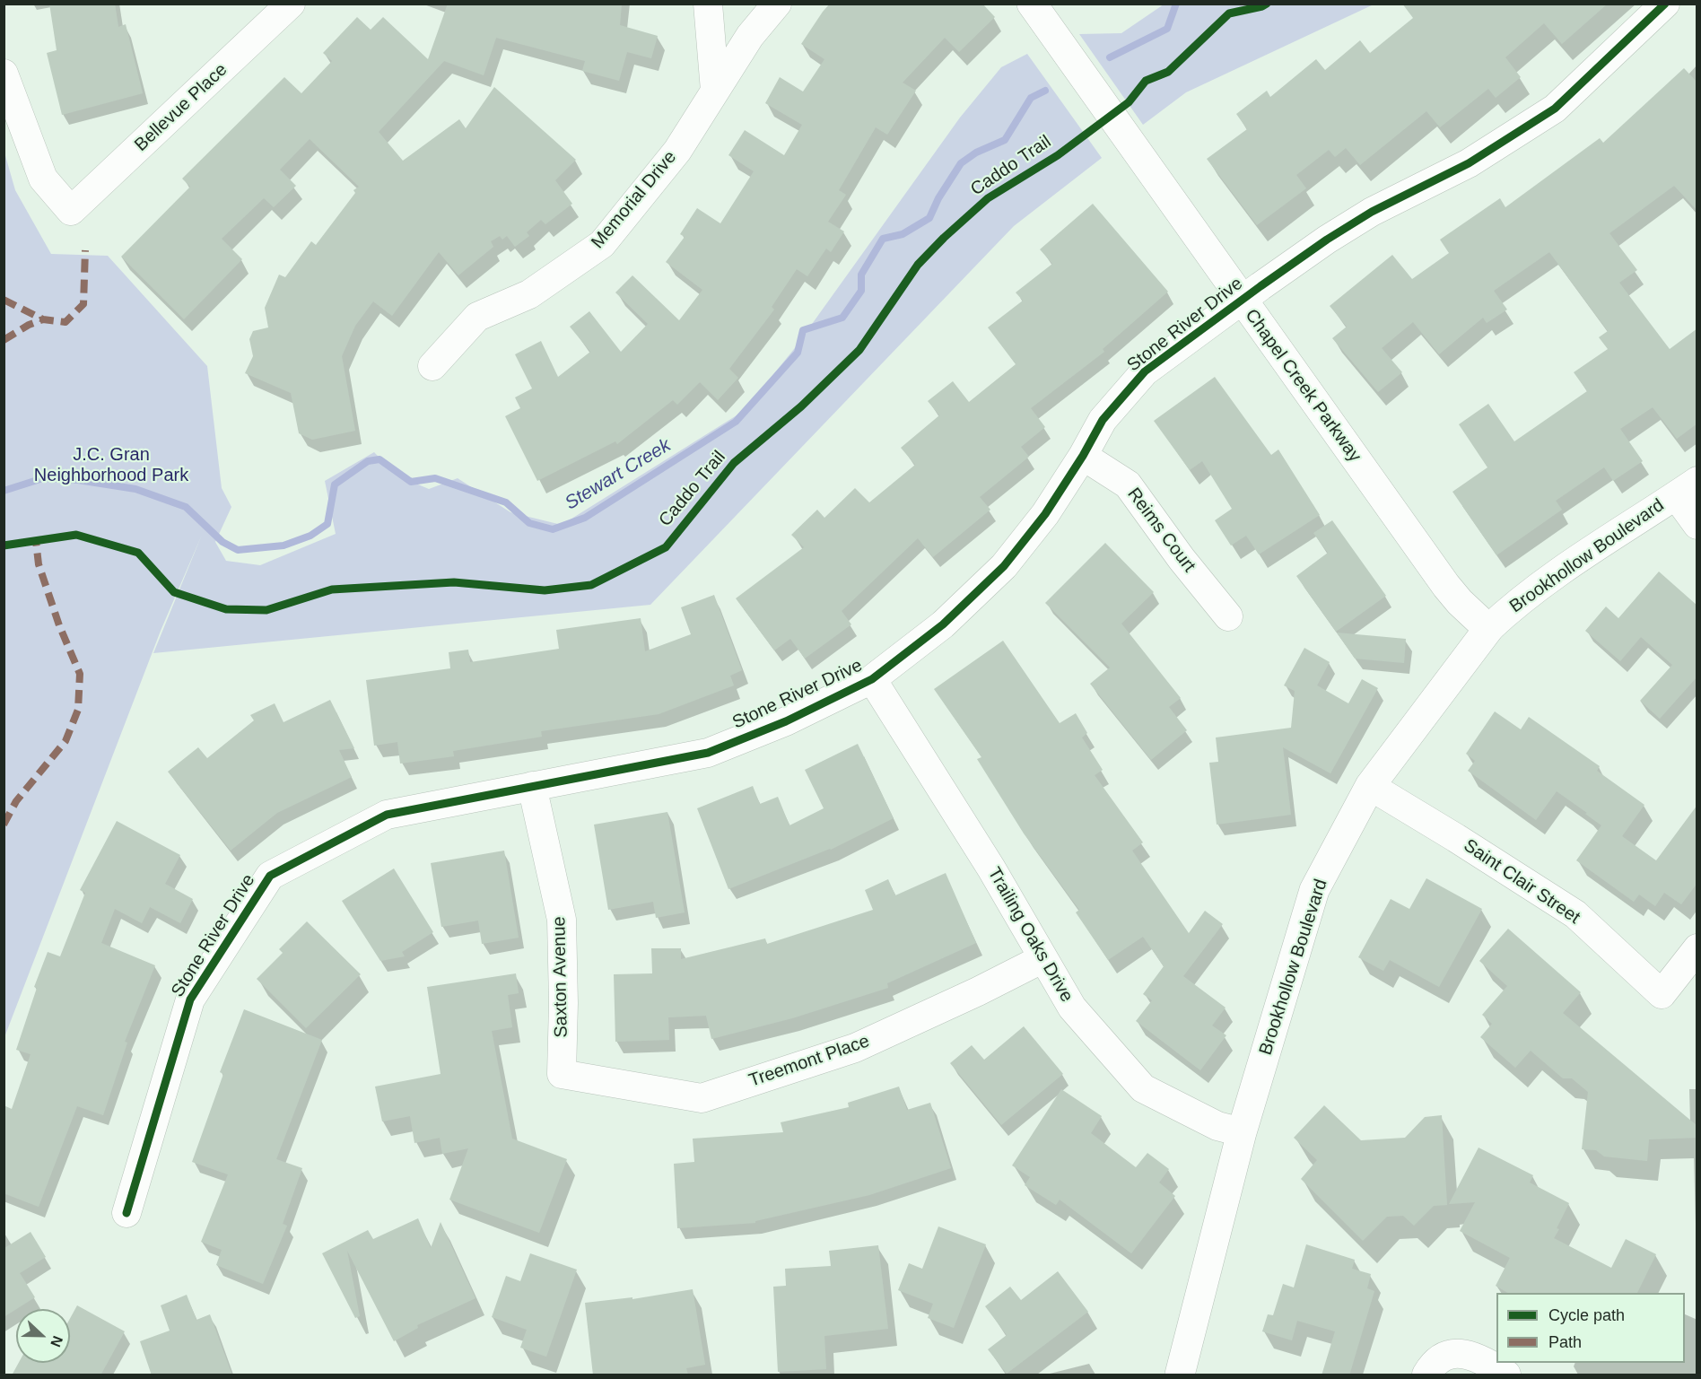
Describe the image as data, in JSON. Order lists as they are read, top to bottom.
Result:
{
  "streets": {
    "street": [
      "Bellevue Place",
      "Memorial Drive",
      "Stone River Drive",
      "Chapel Creek Parkway",
      "Reims Court",
      "Brookhollow Boulevard",
      "Saint Clair Street",
      "Trailing Oaks Drive",
      "Saxton Avenue",
      "Treemont Place"
    ],
    "cycle path": ["Caddo Trail"]
  },
  "crossings": [
    ["Stone River Drive", "Chapel Creek Parkway"],
    ["Stone River Drive", "Reims Court"],
    ["Stone River Drive", "Trailing Oaks Drive"],
    ["Stone River Drive", "Saxton Avenue"],
    ["Chapel Creek Parkway", "Brookhollow Boulevard"],
    ["Brookhollow Boulevard", "Saint Clair Street"],
    ["Brookhollow Boulevard", "Trailing Oaks Drive"],
    ["Trailing Oaks Drive", "Treemont Place"],
    ["Saxton Avenue", "Treemont Place"]
  ],
  "water": ["Stewart Creek"],
  "parks": ["J.C. Gran Neighborhood Park"],
  "legend": ["Cycle path", "Path"],
  "north": "right"
}
